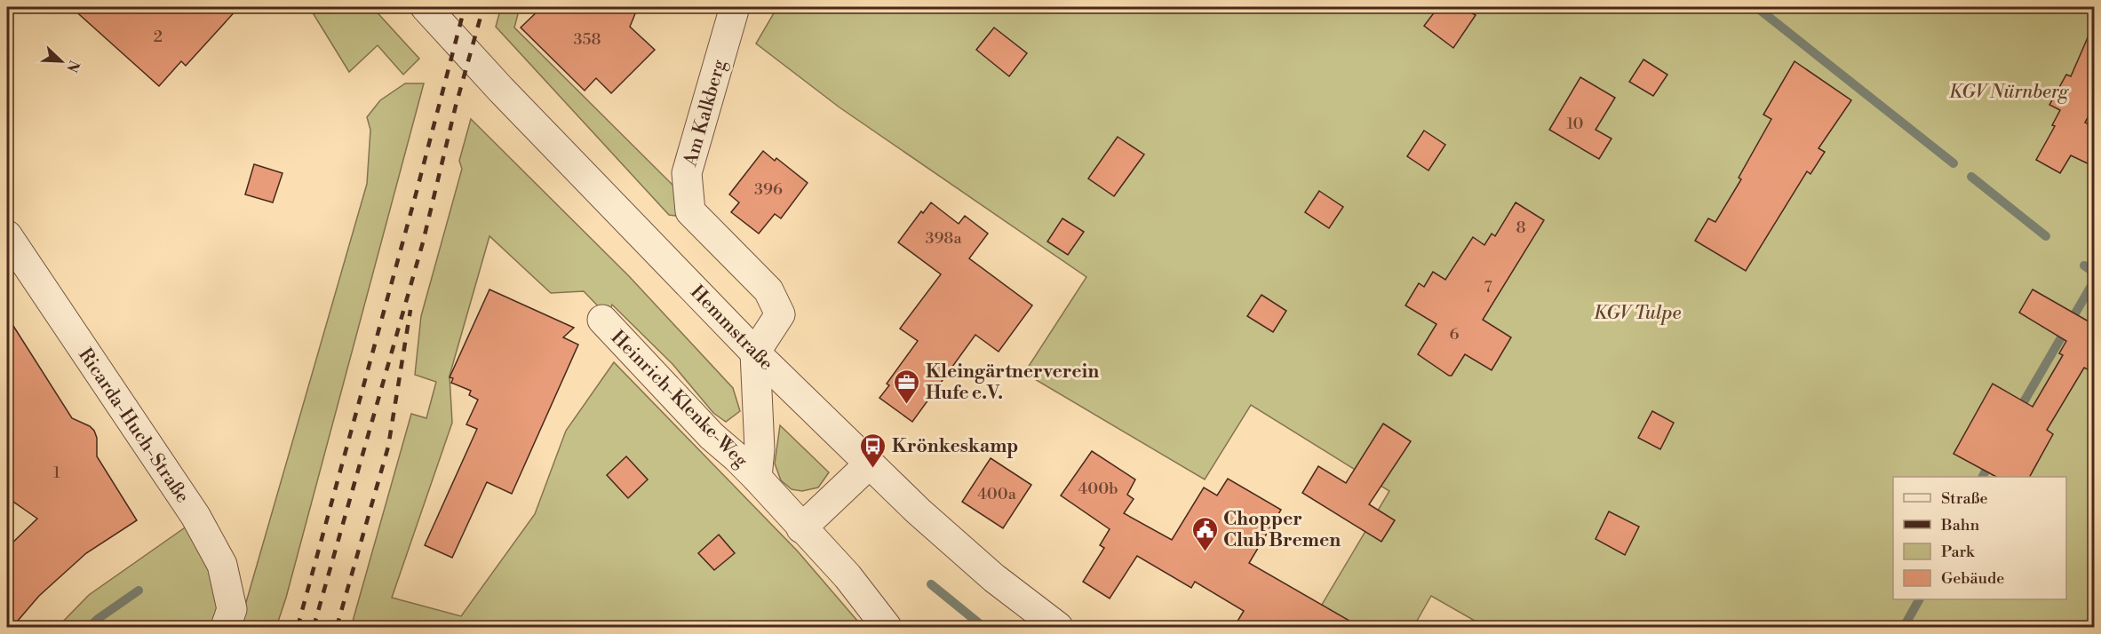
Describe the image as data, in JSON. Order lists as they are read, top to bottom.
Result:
{
  "streets": {
    "street": [
      "Am Kalkberg",
      "Hemmstraße",
      "Heinrich-Klenke-Weg",
      "Ricarda-Huch-Straße"
    ]
  },
  "crossings": [
    ["Am Kalkberg", "Hemmstraße"],
    ["Am Kalkberg", "Heinrich-Klenke-Weg"],
    ["Hemmstraße", "Heinrich-Klenke-Weg"]
  ],
  "parks": ["KGV Nürnberg", "KGV Tulpe"],
  "places": {
    "office": ["Kleingärtnerverein Hufe e.V."],
    "bus stop": ["Krönkeskamp"],
    "public building": ["Chopper Club Bremen"]
  },
  "house_numbers": [
    "2",
    "358",
    "10",
    "396",
    "8",
    "398a",
    "7",
    "6",
    "1",
    "400b",
    "400a"
  ],
  "legend": [
    "Straße",
    "Bahn",
    "Park",
    "Gebäude"
  ],
  "north": "bottom right"
}
